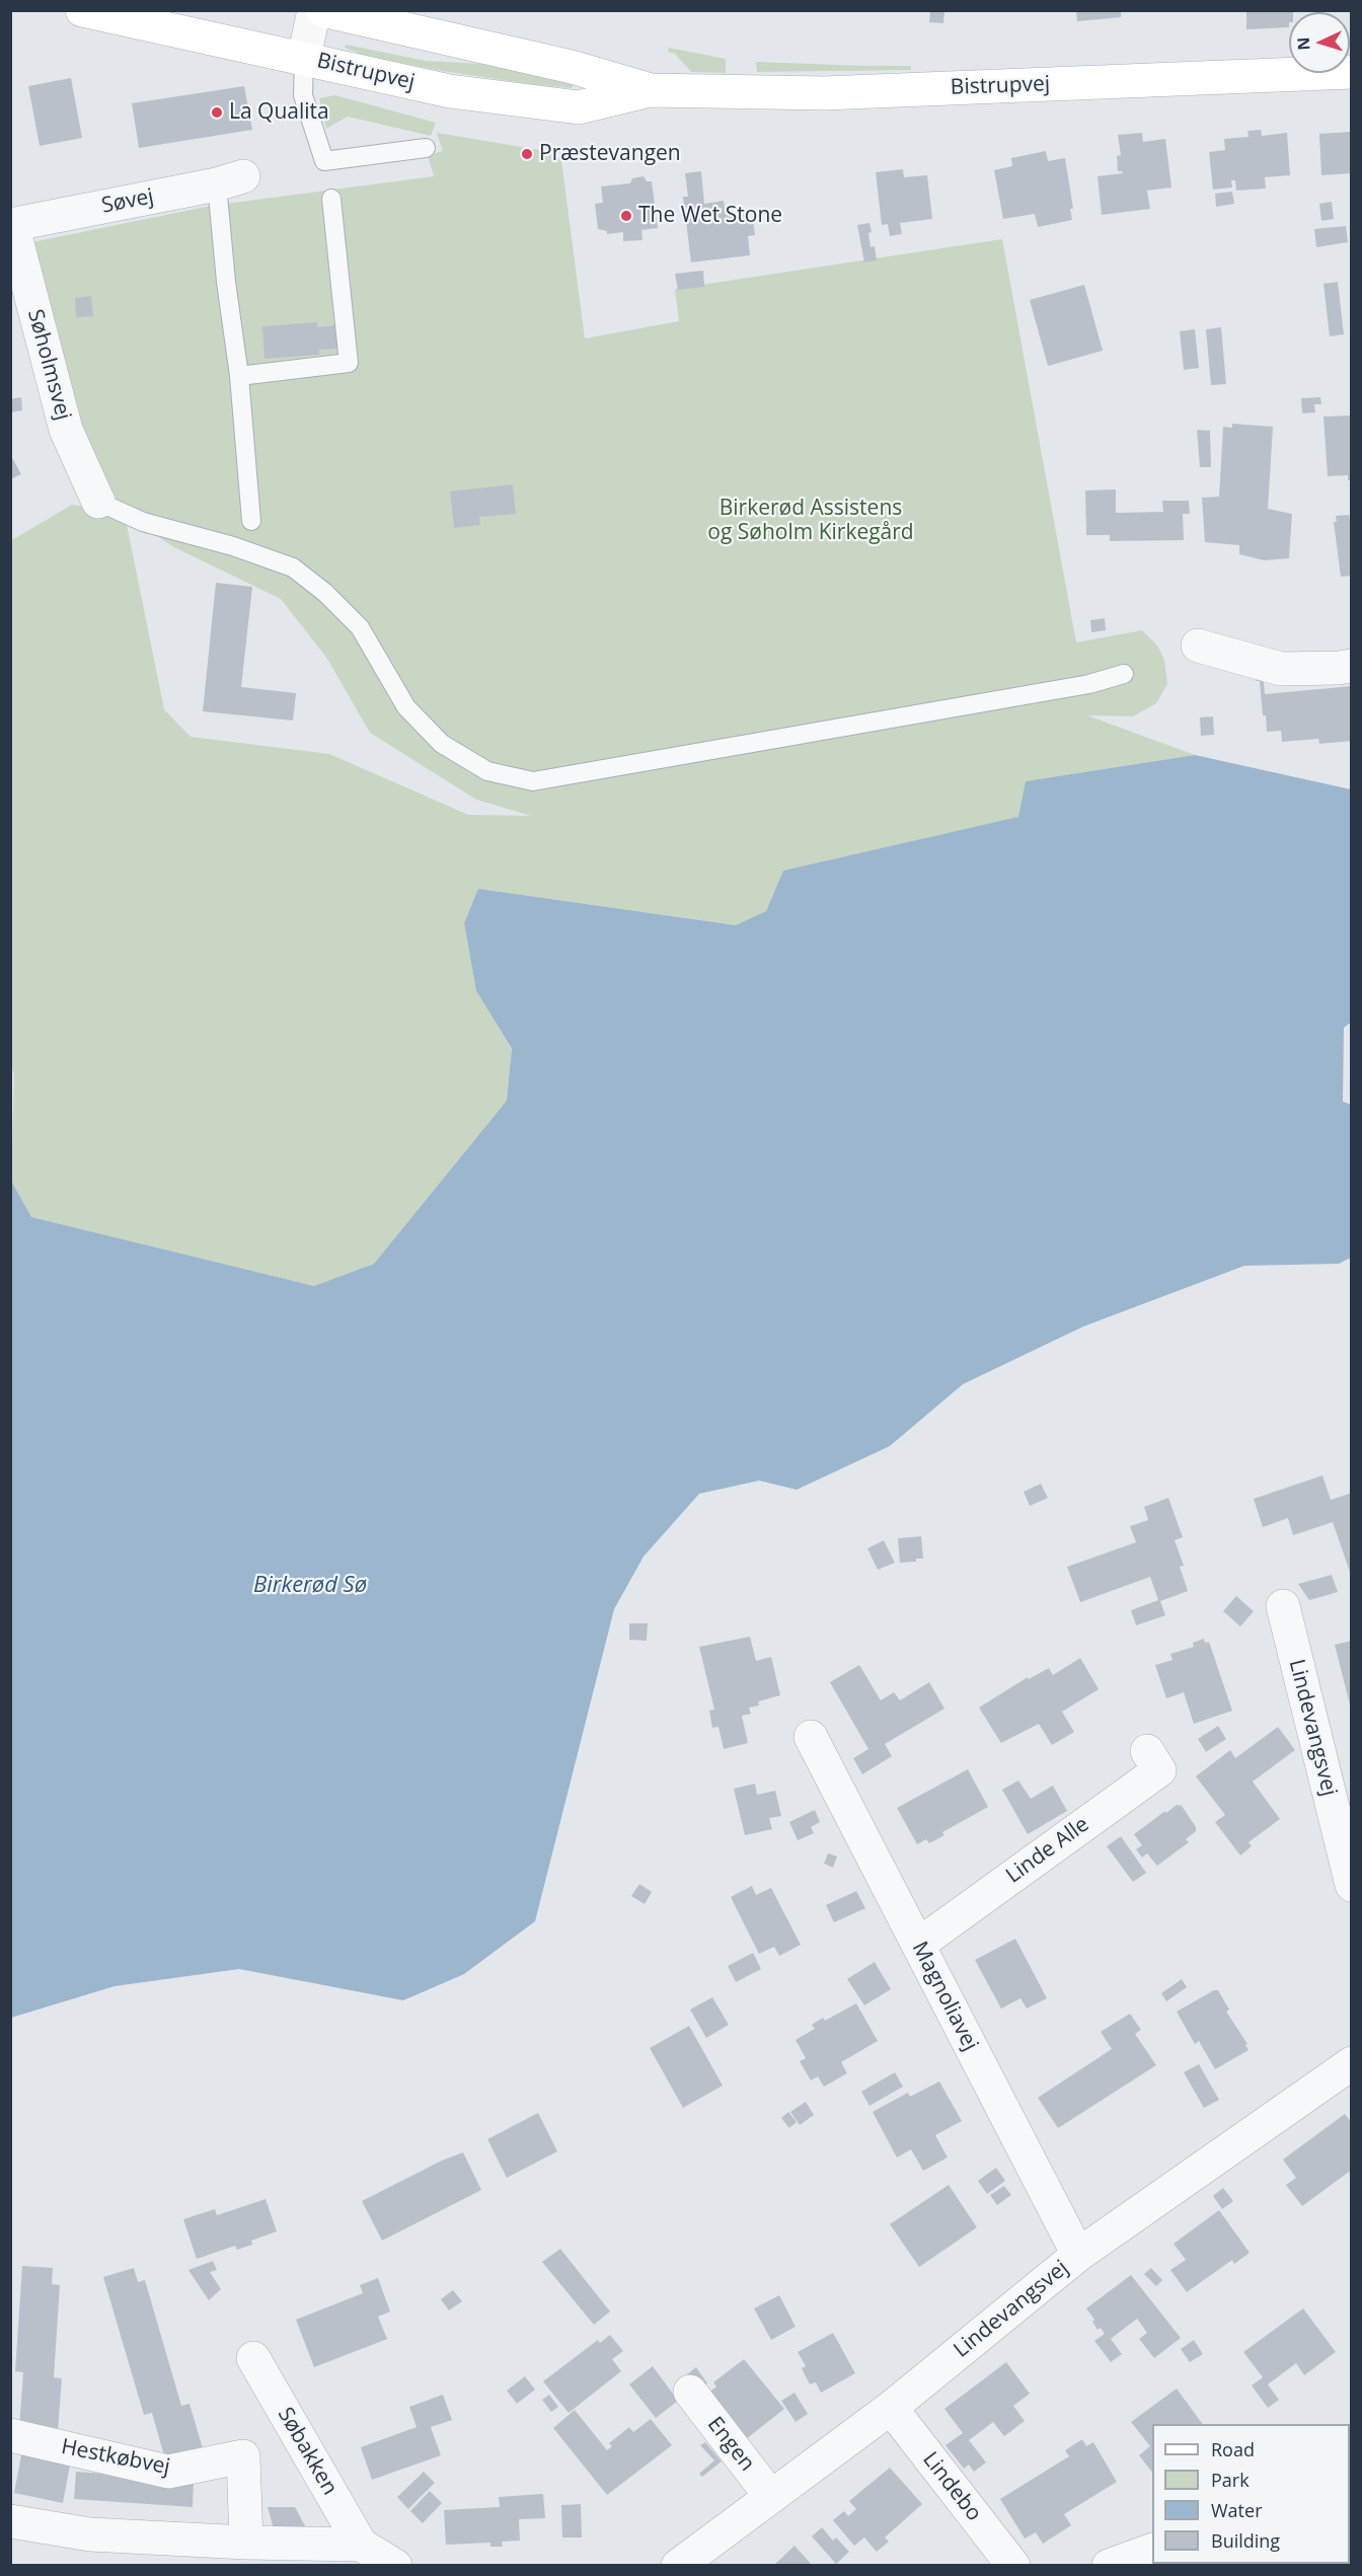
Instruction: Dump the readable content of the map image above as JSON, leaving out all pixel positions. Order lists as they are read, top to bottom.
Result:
{
  "streets": {
    "main road": ["Bistrupvej"],
    "street": [
      "Søvej",
      "Søholmsvej",
      "Lindevangsvej",
      "Linde Alle",
      "Magnoliavej",
      "Engen",
      "Søbakken",
      "Hestkøbvej",
      "Lindebo"
    ]
  },
  "crossings": [
    ["Søvej", "Søholmsvej"],
    ["Lindevangsvej", "Magnoliavej"],
    ["Lindevangsvej", "Engen"],
    ["Lindevangsvej", "Lindebo"],
    ["Linde Alle", "Magnoliavej"]
  ],
  "water": ["Birkerød Sø"],
  "parks": ["Birkerød Assistens og Søholm Kirkegård"],
  "places": ["La Qualita", "Præstevangen", "The Wet Stone"],
  "legend": [
    "Road",
    "Park",
    "Water",
    "Building"
  ],
  "north": "left"
}
